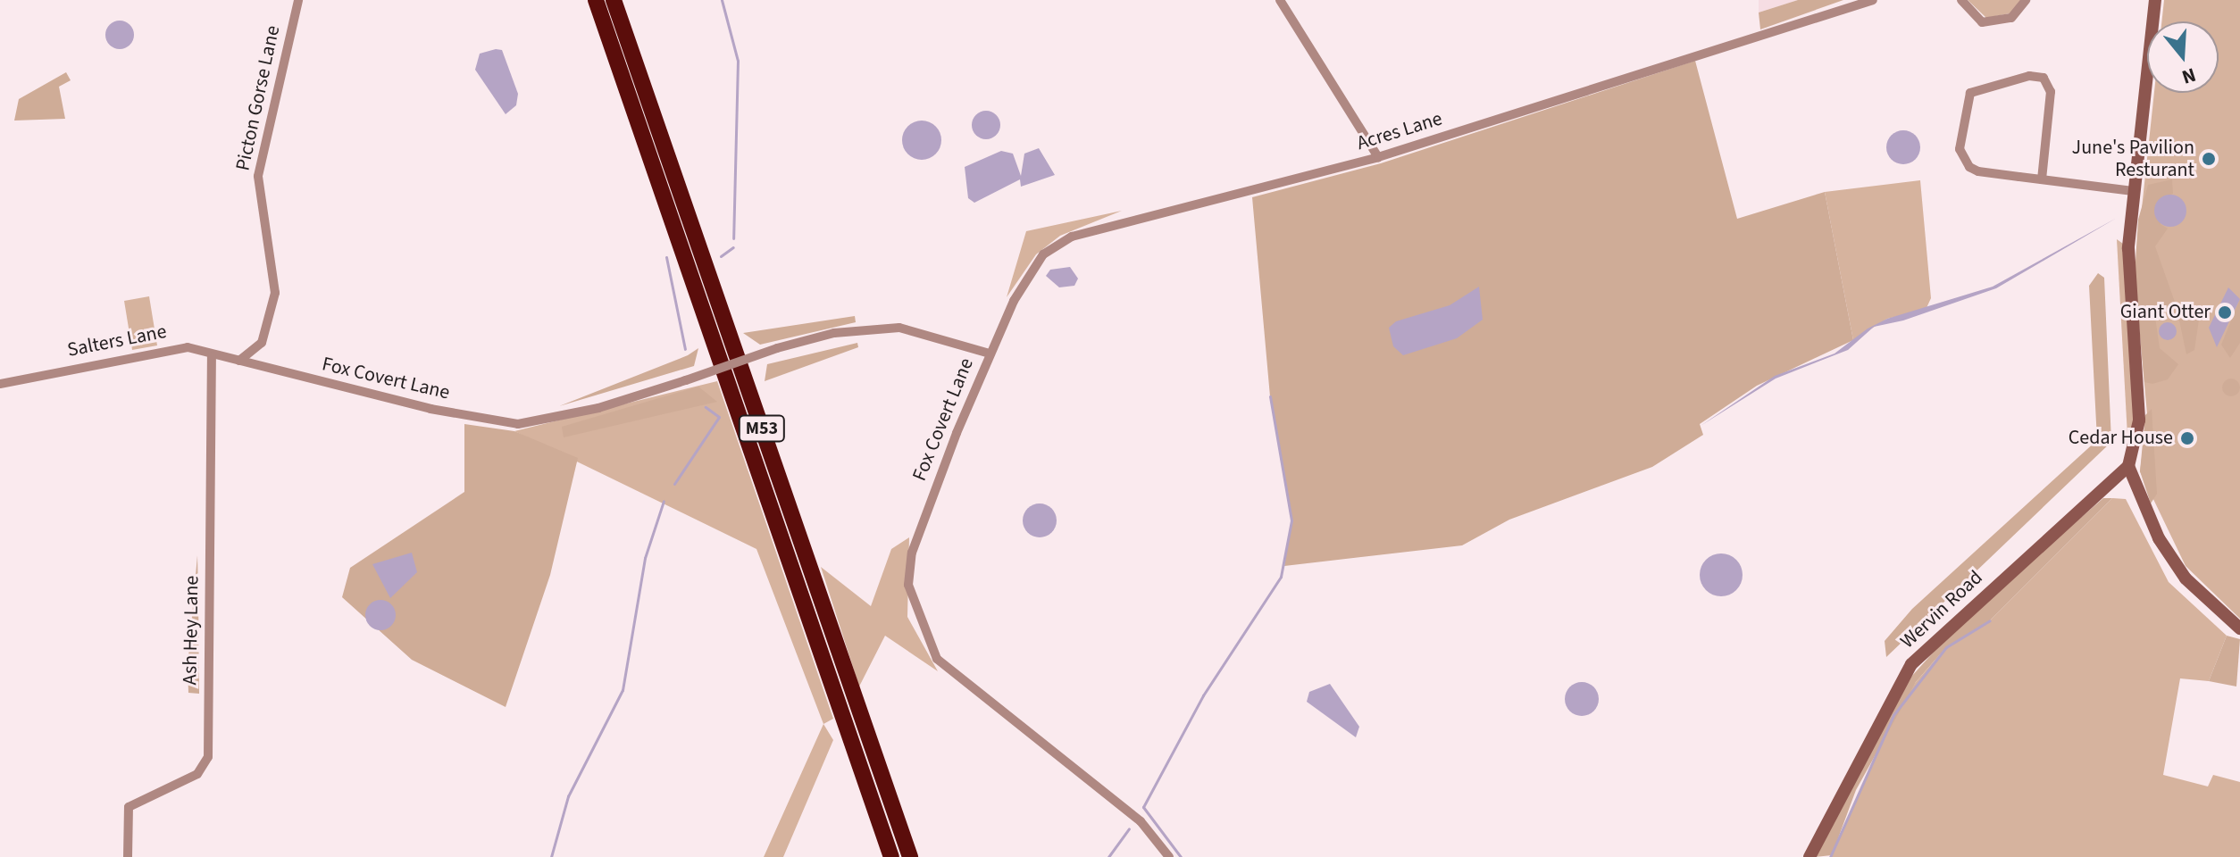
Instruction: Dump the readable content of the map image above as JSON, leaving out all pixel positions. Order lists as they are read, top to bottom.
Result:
{
  "streets": {
    "highway": ["M53"],
    "street": [
      "Picton Gorse Lane",
      "Acres Lane",
      "Salters Lane",
      "Fox Covert Lane",
      "Wervin Road",
      "Ash Hey Lane"
    ]
  },
  "crossings": [
    ["Picton Gorse Lane", "Salters Lane"],
    ["Picton Gorse Lane", "Fox Covert Lane"],
    ["Acres Lane", "Fox Covert Lane"],
    ["Salters Lane", "Fox Covert Lane"],
    ["Salters Lane", "Ash Hey Lane"]
  ],
  "places": ["June's Pavilion Resturant", "Giant Otter", "Cedar House"],
  "north": "bottom"
}
